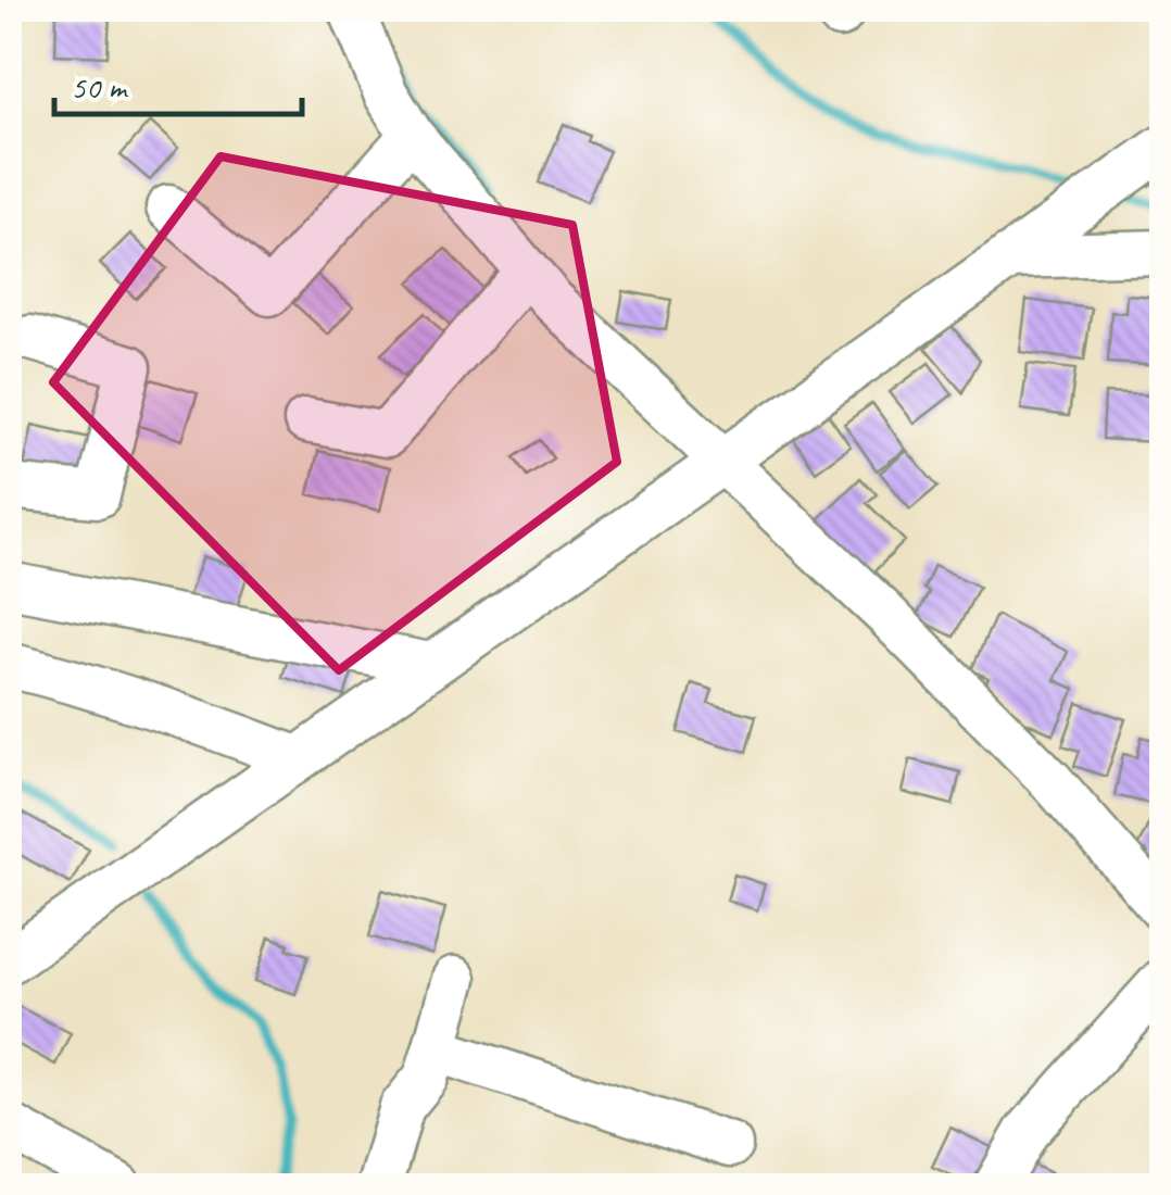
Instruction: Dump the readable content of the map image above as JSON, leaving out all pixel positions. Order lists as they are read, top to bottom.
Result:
{
  "scale_bar": "50 m"
}
